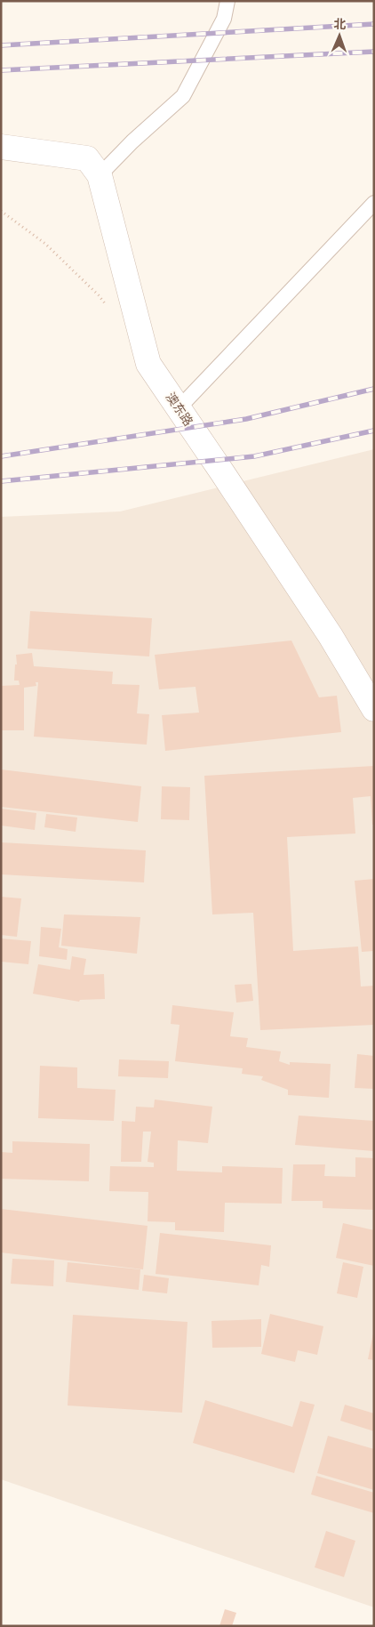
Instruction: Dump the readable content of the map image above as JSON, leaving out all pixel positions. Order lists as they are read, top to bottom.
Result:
{
  "streets": {
    "street": ["澳东路"]
  },
  "north": "top"
}
